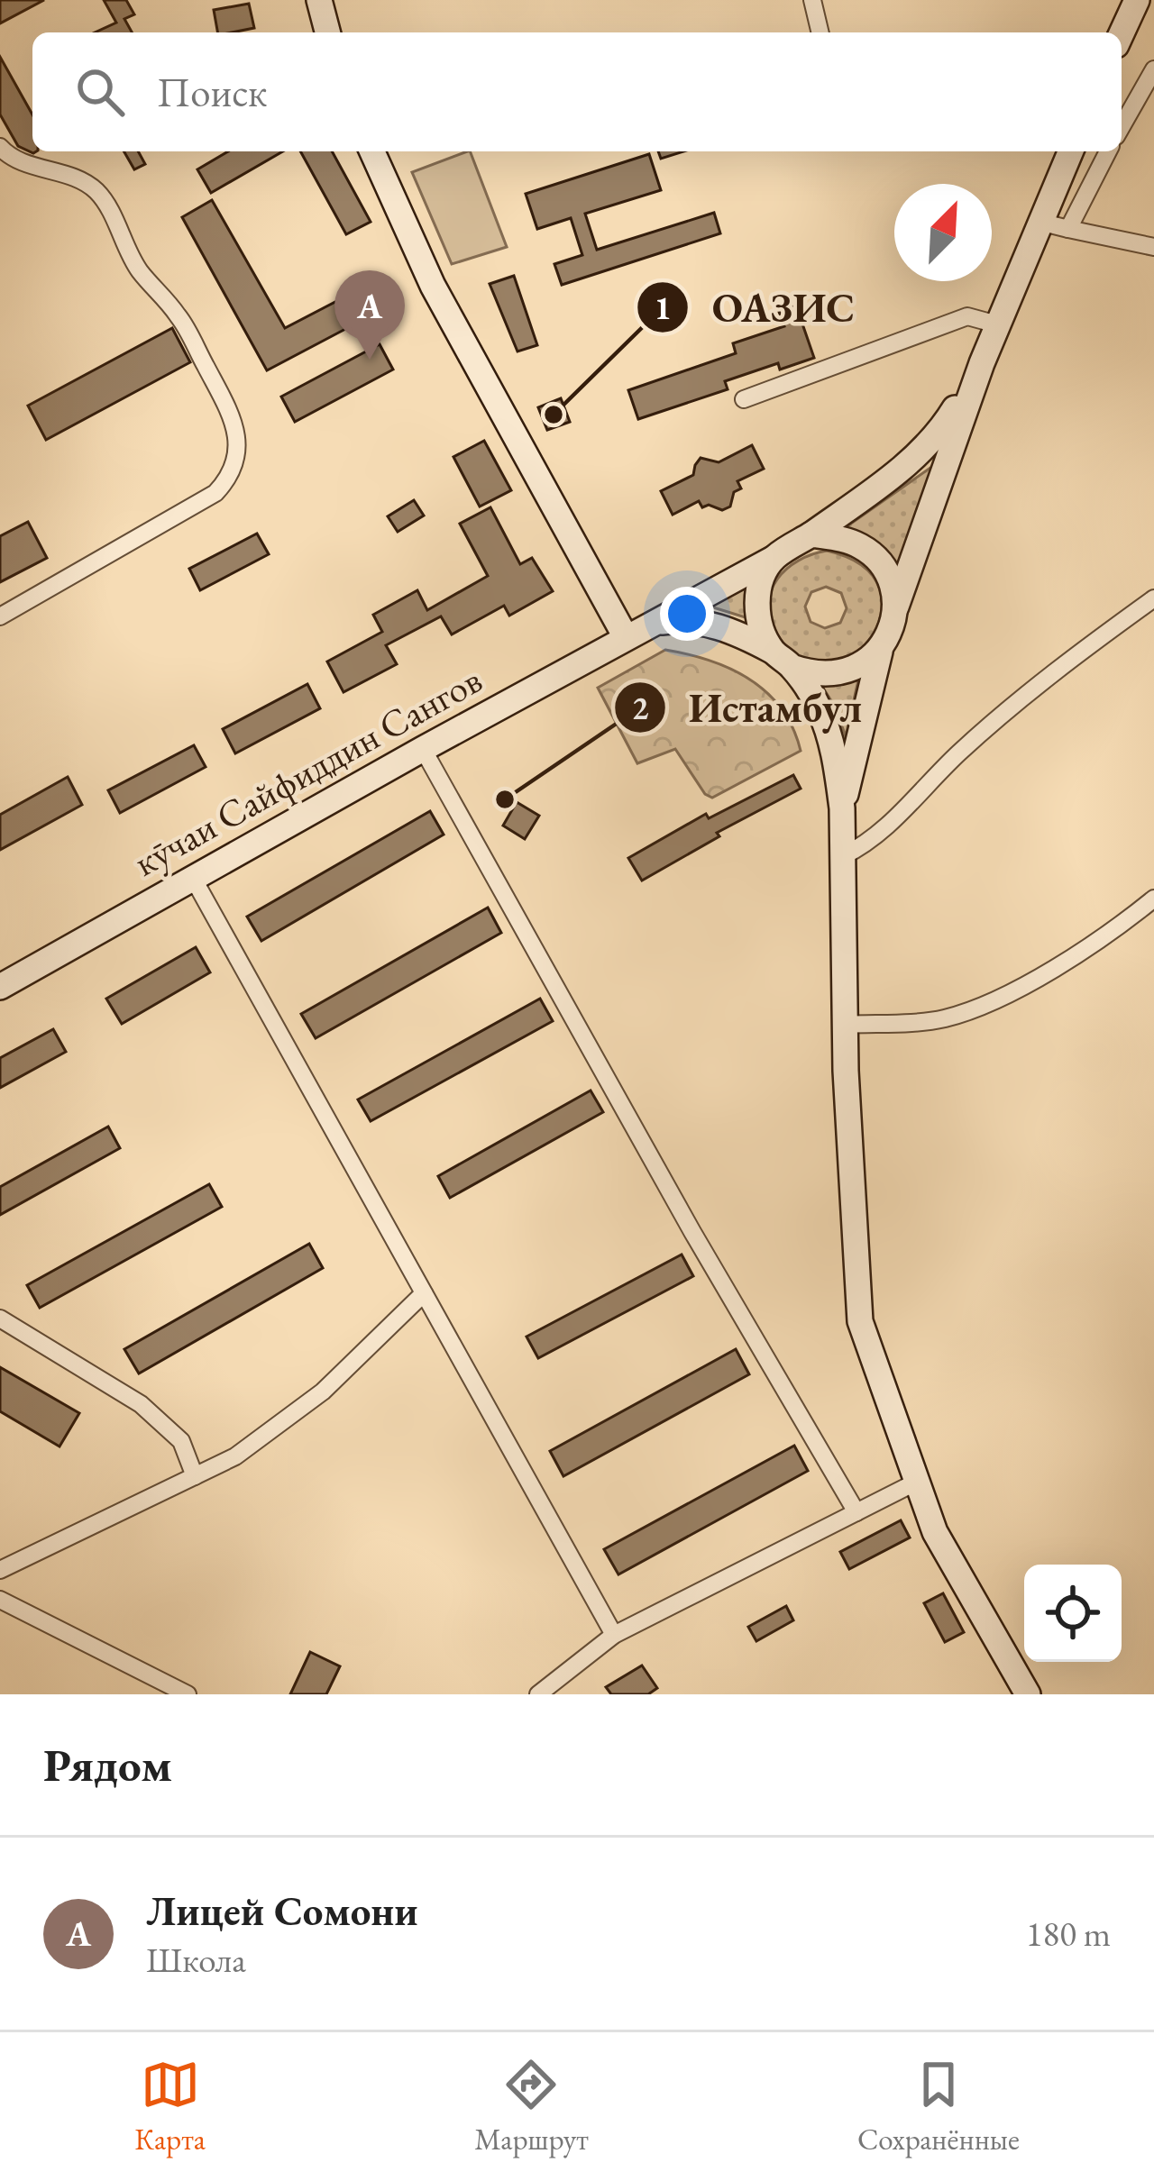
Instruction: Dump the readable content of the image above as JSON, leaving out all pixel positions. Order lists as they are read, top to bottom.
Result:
{
  "streets": {
    "street": ["кӯчаи Сайфиддин Сангов"]
  },
  "places": ["ОАЗИС", "Истамбул"],
  "north": "top right",
  "page": {
    "search": "Поиск",
    "pins": "A",
    "heading": "Рядом",
    "list": [
      {
        "mark": "A",
        "name": "Лицей Сомони",
        "note": "Школа",
        "value": "180 m"
      }
    ],
    "nav": ["Карта", "Маршрут", "Сохранённые"]
  }
}
